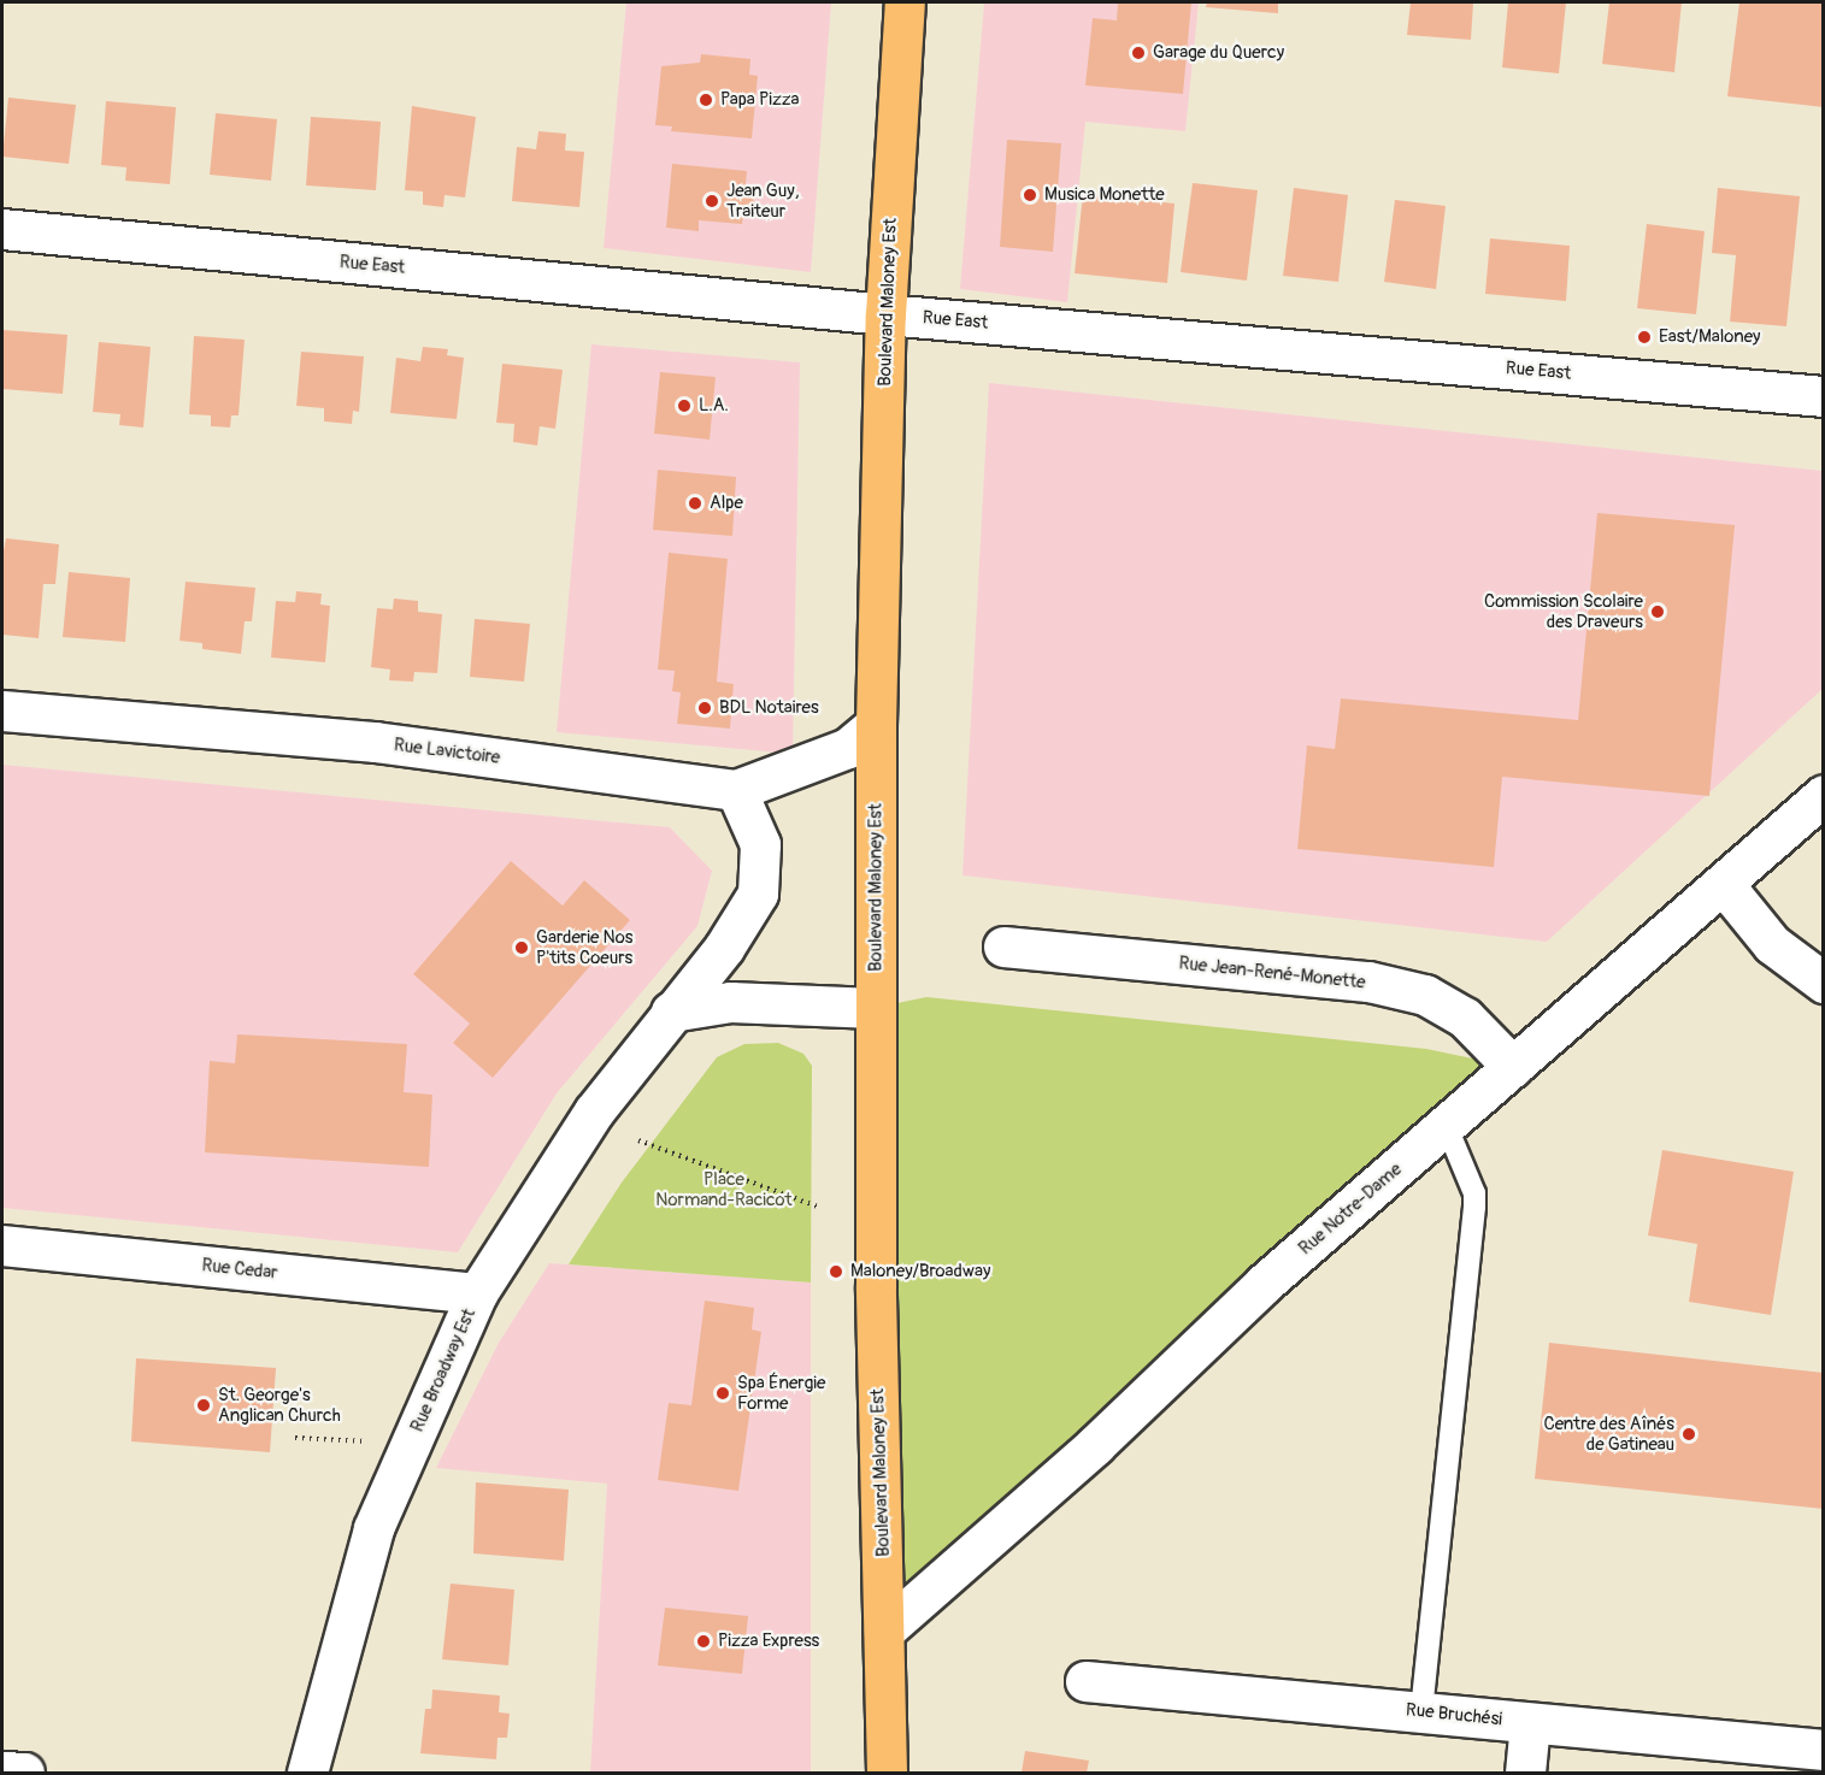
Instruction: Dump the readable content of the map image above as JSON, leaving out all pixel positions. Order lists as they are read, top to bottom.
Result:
{
  "streets": {
    "main road": ["Boulevard Maloney Est"],
    "street": [
      "Rue East",
      "Rue Lavictoire",
      "Rue Jean-René-Monette",
      "Rue Notre-Dame",
      "Rue Cedar",
      "Rue Broadway Est",
      "Rue Bruchési"
    ]
  },
  "crossings": [
    ["Rue East", "Boulevard Maloney Est"],
    ["Boulevard Maloney Est", "Rue Lavictoire"],
    ["Boulevard Maloney Est", "Rue Notre-Dame"],
    ["Rue Lavictoire", "Rue Broadway Est"],
    ["Rue Jean-René-Monette", "Rue Notre-Dame"],
    ["Rue Cedar", "Rue Broadway Est"]
  ],
  "parks": ["Place Normand-Racicot"],
  "places": [
    "Garage du Quercy",
    "Papa Pizza",
    "Musica Monette",
    "Jean Guy, Traiteur",
    "East/Maloney",
    "L.A.",
    "Alpe",
    "Commission Scolaire des Draveurs",
    "BDL Notaires",
    "Garderie Nos P'tits Coeurs",
    "Maloney/Broadway",
    "Spa Énergie Forme",
    "St. George's Anglican Church",
    "Centre des Aînés de Gatineau",
    "Pizza Express"
  ]
}
